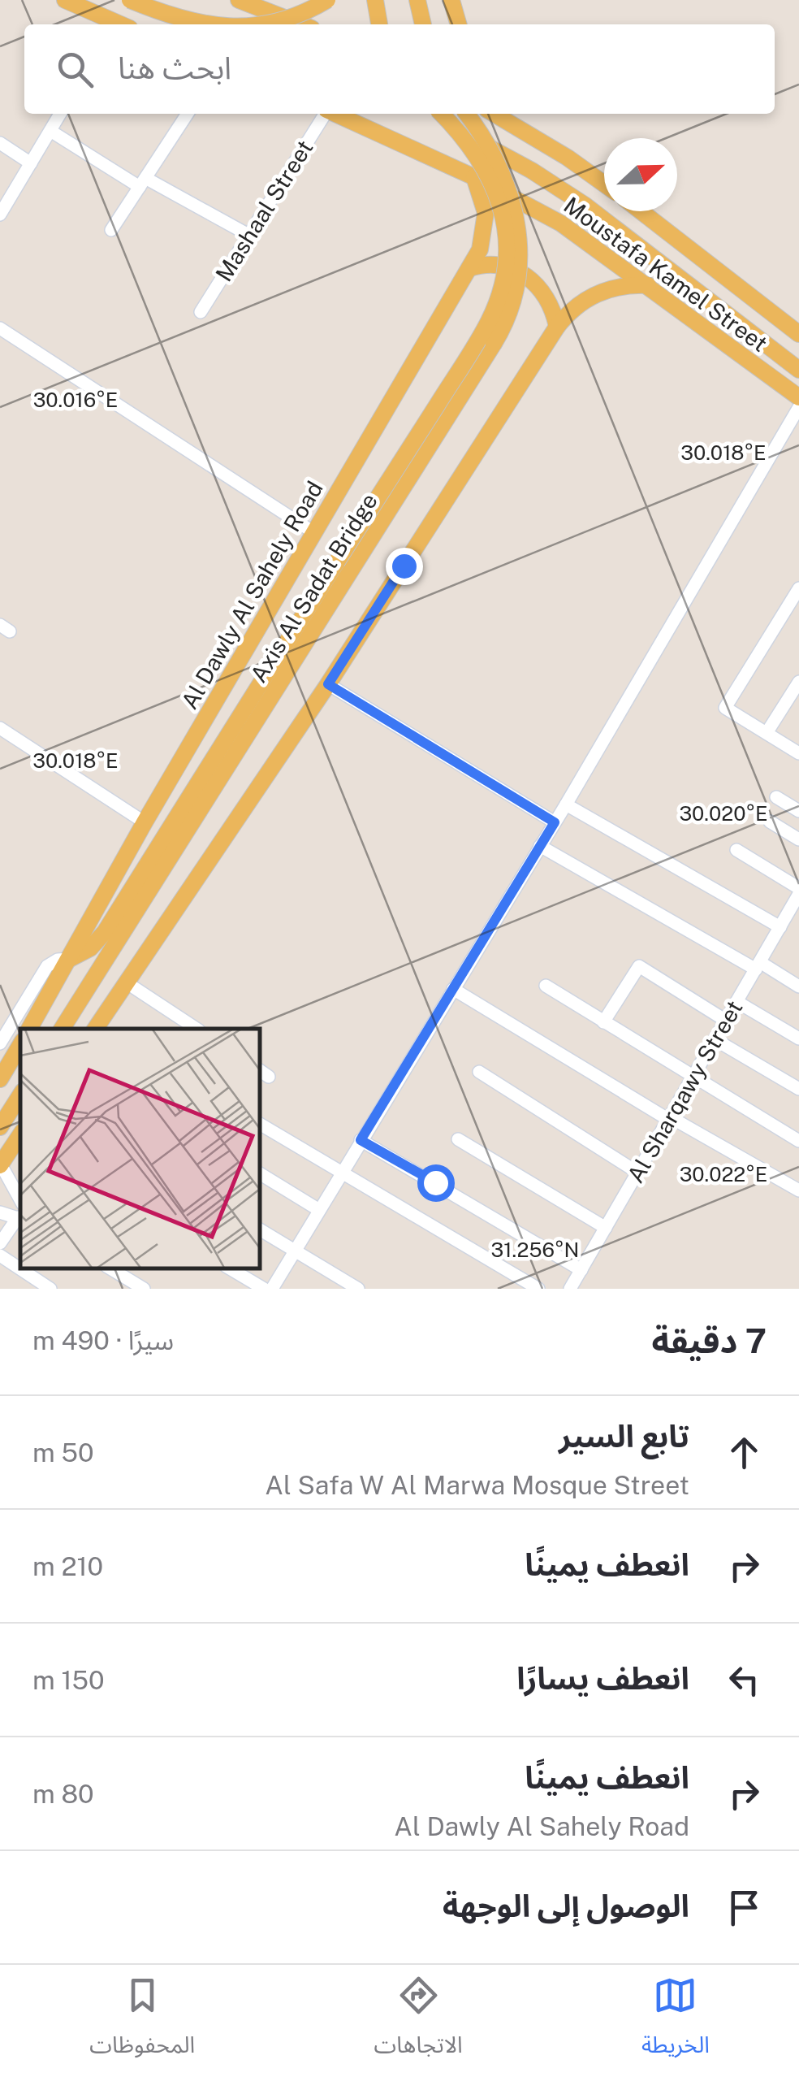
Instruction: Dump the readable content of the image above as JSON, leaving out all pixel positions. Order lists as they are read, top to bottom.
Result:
{
  "streets": {
    "main road": ["Moustafa Kamel Street", "Axis Al Sadat Bridge", "Al Dawly Al Sahely Road"],
    "street": ["Mashaal Street", "Al Sharqawy Street"]
  },
  "crossings": [
    ["Moustafa Kamel Street", "Al Dawly Al Sahely Road"],
    ["Axis Al Sadat Bridge", "Al Dawly Al Sahely Road"]
  ],
  "north": "right",
  "page": {
    "search": "ابحث هنا",
    "heading": ["7 دقيقة", "سيرًا · 490 m"],
    "list": [
      ["تابع السير", "Al Safa W Al Marwa Mosque Street", "50 m"],
      ["انعطف يمينًا", "210 m"],
      ["انعطف يسارًا", "150 m"],
      ["انعطف يمينًا", "Al Dawly Al Sahely Road", "80 m"],
      "الوصول إلى الوجهة"
    ],
    "nav": ["الخريطة", "الاتجاهات", "المحفوظات"]
  },
  "coordinates": [
    "30.016°E",
    "30.018°E",
    "30.020°E",
    "30.022°E",
    "31.256°N"
  ]
}
